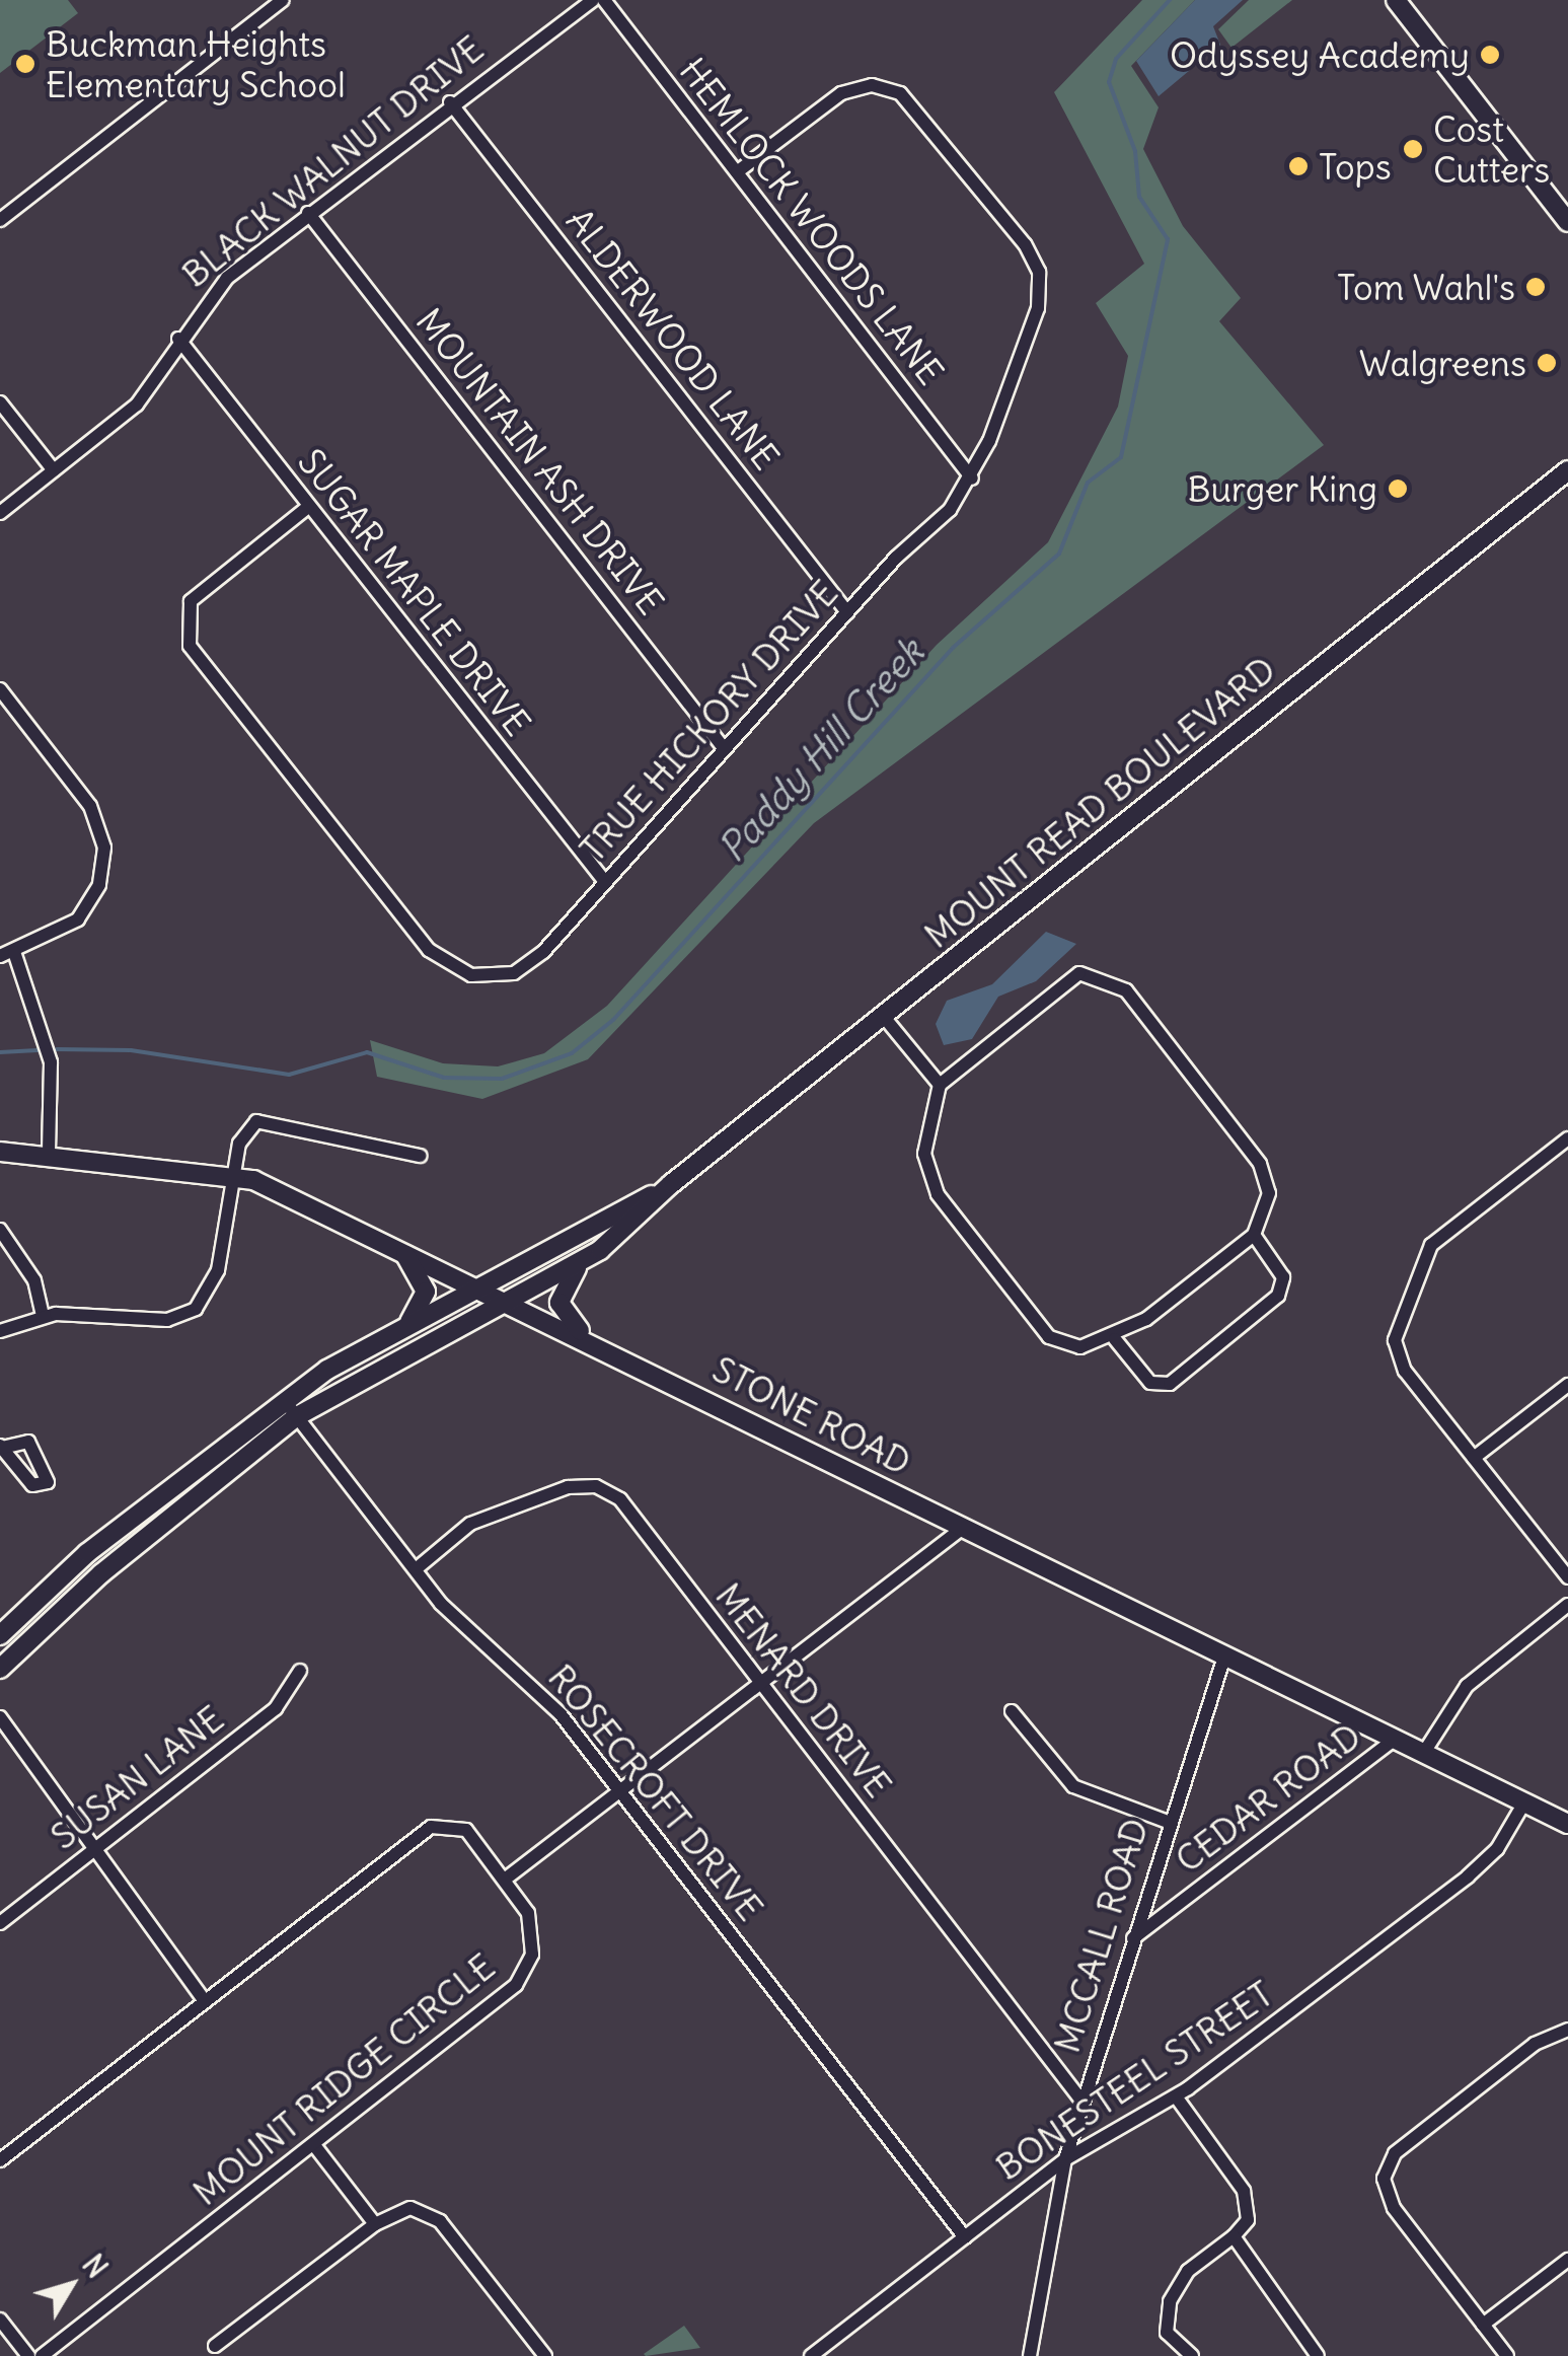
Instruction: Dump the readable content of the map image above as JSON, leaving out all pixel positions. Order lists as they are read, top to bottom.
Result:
{
  "streets": {
    "main road": ["MOUNT READ BOULEVARD", "STONE ROAD"],
    "street": [
      "BLACK WALNUT DRIVE",
      "HEMLOCK WOODS LANE",
      "ALDERWOOD LANE",
      "MOUNTAIN ASH DRIVE",
      "SUGAR MAPLE DRIVE",
      "TRUE HICKORY DRIVE",
      "MENARD DRIVE",
      "SUSAN LANE",
      "ROSECROFT DRIVE",
      "CEDAR ROAD",
      "MCCALL ROAD",
      "MOUNT RIDGE CIRCLE",
      "BONESTEEL STREET"
    ]
  },
  "crossings": [
    ["BLACK WALNUT DRIVE", "ALDERWOOD LANE"],
    ["BLACK WALNUT DRIVE", "MOUNTAIN ASH DRIVE"],
    ["BLACK WALNUT DRIVE", "SUGAR MAPLE DRIVE"],
    ["HEMLOCK WOODS LANE", "TRUE HICKORY DRIVE"],
    ["ALDERWOOD LANE", "TRUE HICKORY DRIVE"],
    ["MOUNTAIN ASH DRIVE", "TRUE HICKORY DRIVE"],
    ["SUGAR MAPLE DRIVE", "TRUE HICKORY DRIVE"],
    ["MOUNT READ BOULEVARD", "STONE ROAD"],
    ["MOUNT READ BOULEVARD", "ROSECROFT DRIVE"],
    ["STONE ROAD", "CEDAR ROAD"],
    ["STONE ROAD", "MCCALL ROAD"],
    ["STONE ROAD", "BONESTEEL STREET"],
    ["MENARD DRIVE", "ROSECROFT DRIVE"],
    ["MENARD DRIVE", "MCCALL ROAD"],
    ["ROSECROFT DRIVE", "BONESTEEL STREET"],
    ["CEDAR ROAD", "MCCALL ROAD"],
    ["MCCALL ROAD", "BONESTEEL STREET"]
  ],
  "water": ["Paddy Hill Creek"],
  "places": [
    "Odyssey Academy",
    "Buckman Heights Elementary School",
    "Cost Cutters",
    "Tops",
    "Tom Wahl's",
    "Walgreens",
    "Burger King"
  ],
  "north": "top right"
}
